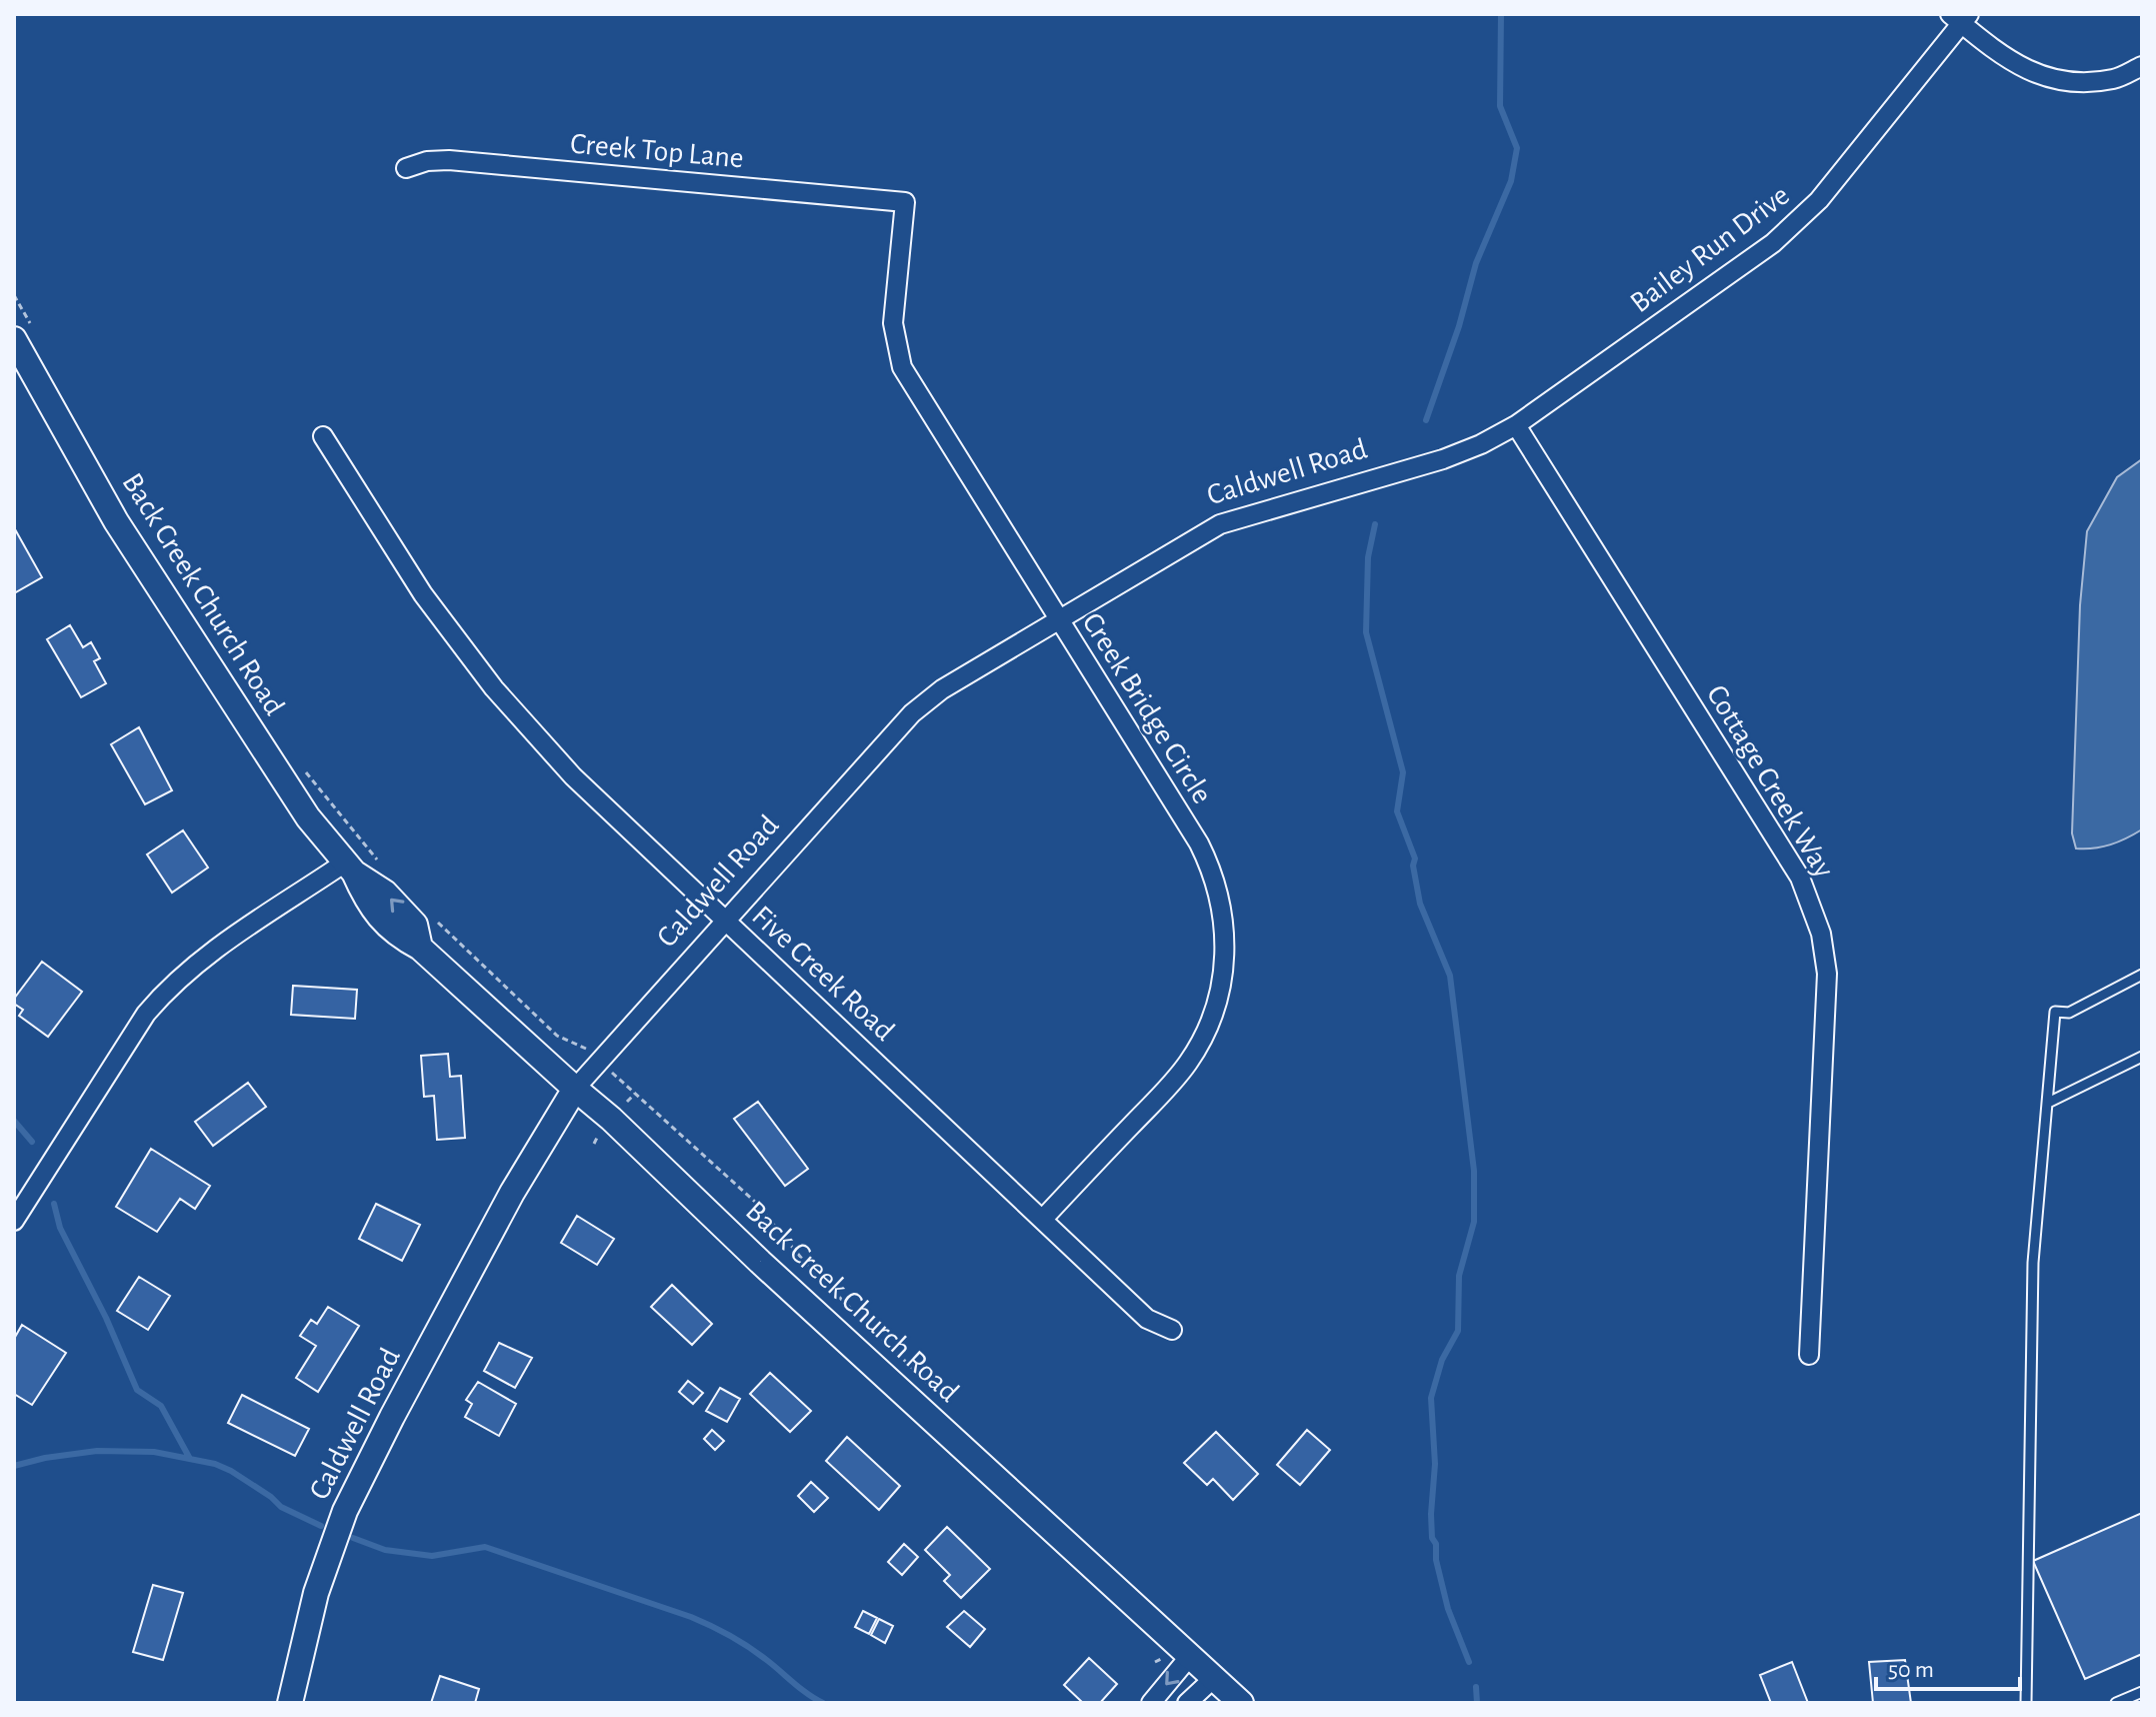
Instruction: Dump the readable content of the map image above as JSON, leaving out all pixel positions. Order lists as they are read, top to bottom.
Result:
{
  "streets": {
    "street": [
      "Creek Top Lane",
      "Bailey Run Drive",
      "Caldwell Road",
      "Back Creek Church Road",
      "Creek Bridge Circle",
      "Cottage Creek Way",
      "Five Creek Road"
    ]
  },
  "crossings": [
    ["Creek Top Lane", "Creek Bridge Circle"],
    ["Bailey Run Drive", "Caldwell Road"],
    ["Bailey Run Drive", "Cottage Creek Way"],
    ["Caldwell Road", "Back Creek Church Road"],
    ["Caldwell Road", "Creek Bridge Circle"],
    ["Caldwell Road", "Cottage Creek Way"],
    ["Caldwell Road", "Five Creek Road"],
    ["Creek Bridge Circle", "Five Creek Road"]
  ],
  "scale_bar": "50 m"
}
